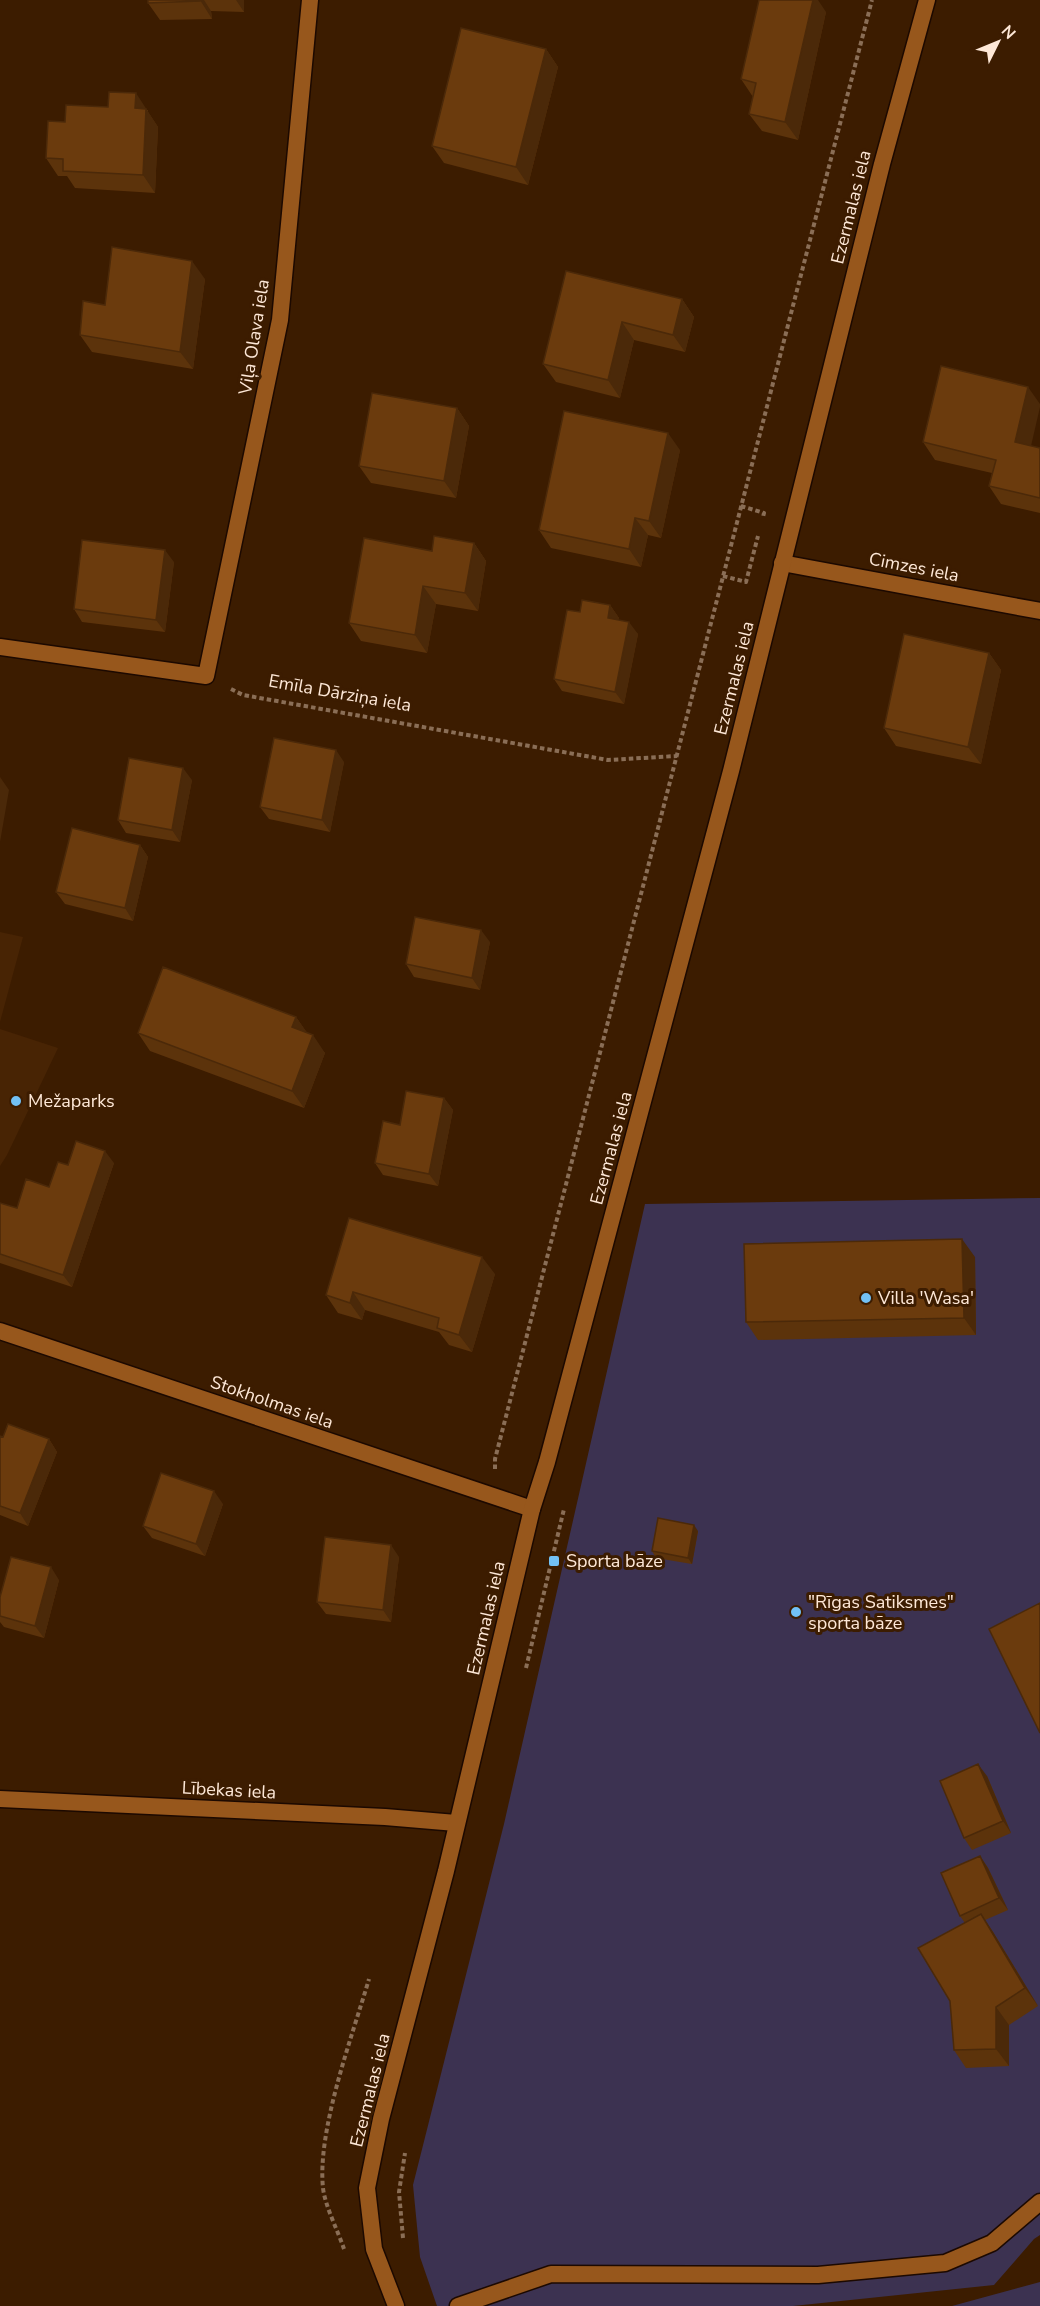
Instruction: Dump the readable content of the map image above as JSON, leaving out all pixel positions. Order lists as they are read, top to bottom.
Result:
{
  "streets": {
    "street": [
      "Ezermalas iela",
      "Viļa Olava iela",
      "Cimzes iela",
      "Stokholmas iela",
      "Lībekas iela"
    ],
    "path": ["Emīla Dārziņa iela"]
  },
  "crossings": [
    ["Ezermalas iela", "Cimzes iela"],
    ["Ezermalas iela", "Stokholmas iela"],
    ["Ezermalas iela", "Lībekas iela"],
    ["Viļa Olava iela", "Emīla Dārziņa iela"]
  ],
  "places": {
    "other": ["Mežaparks", "Villa 'Wasa'", "\"Rīgas Satiksmes\" sporta bāze"],
    "transit": ["Sporta bāze"]
  },
  "north": "top right"
}
